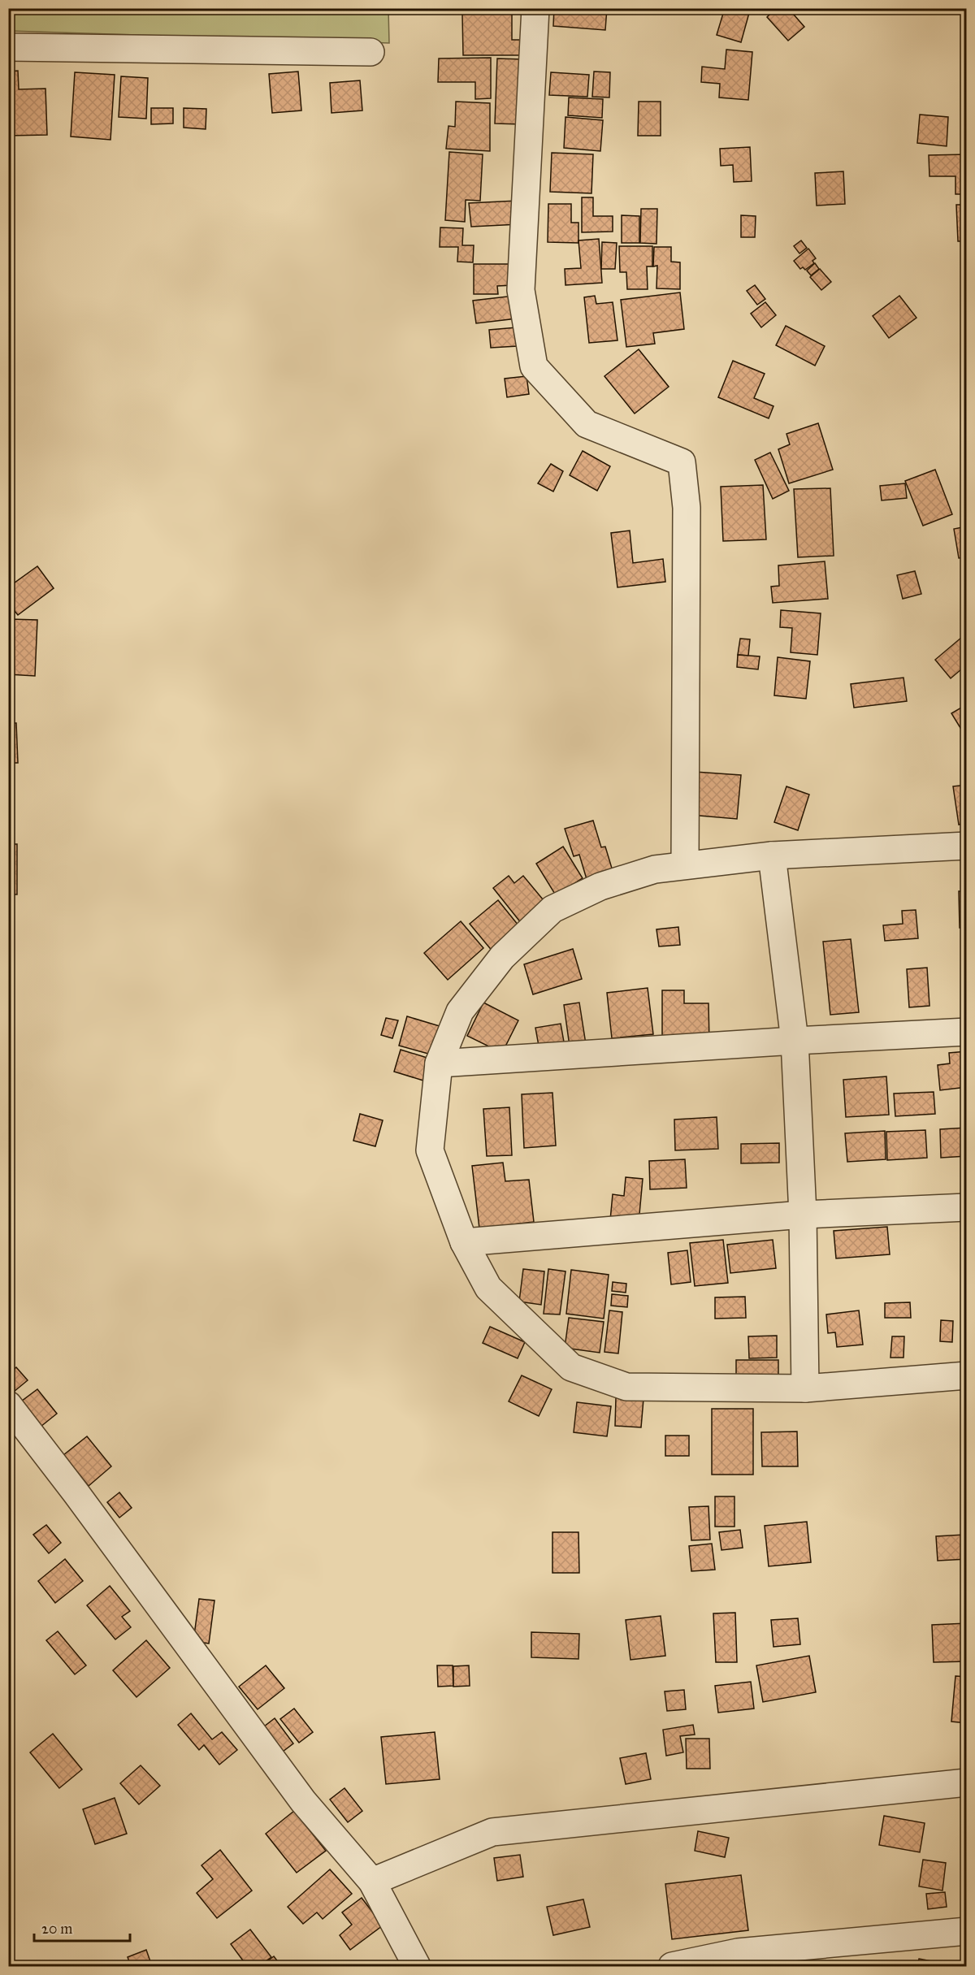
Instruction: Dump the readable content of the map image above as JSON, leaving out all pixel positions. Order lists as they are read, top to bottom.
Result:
{
  "scale_bar": "20 m"
}
